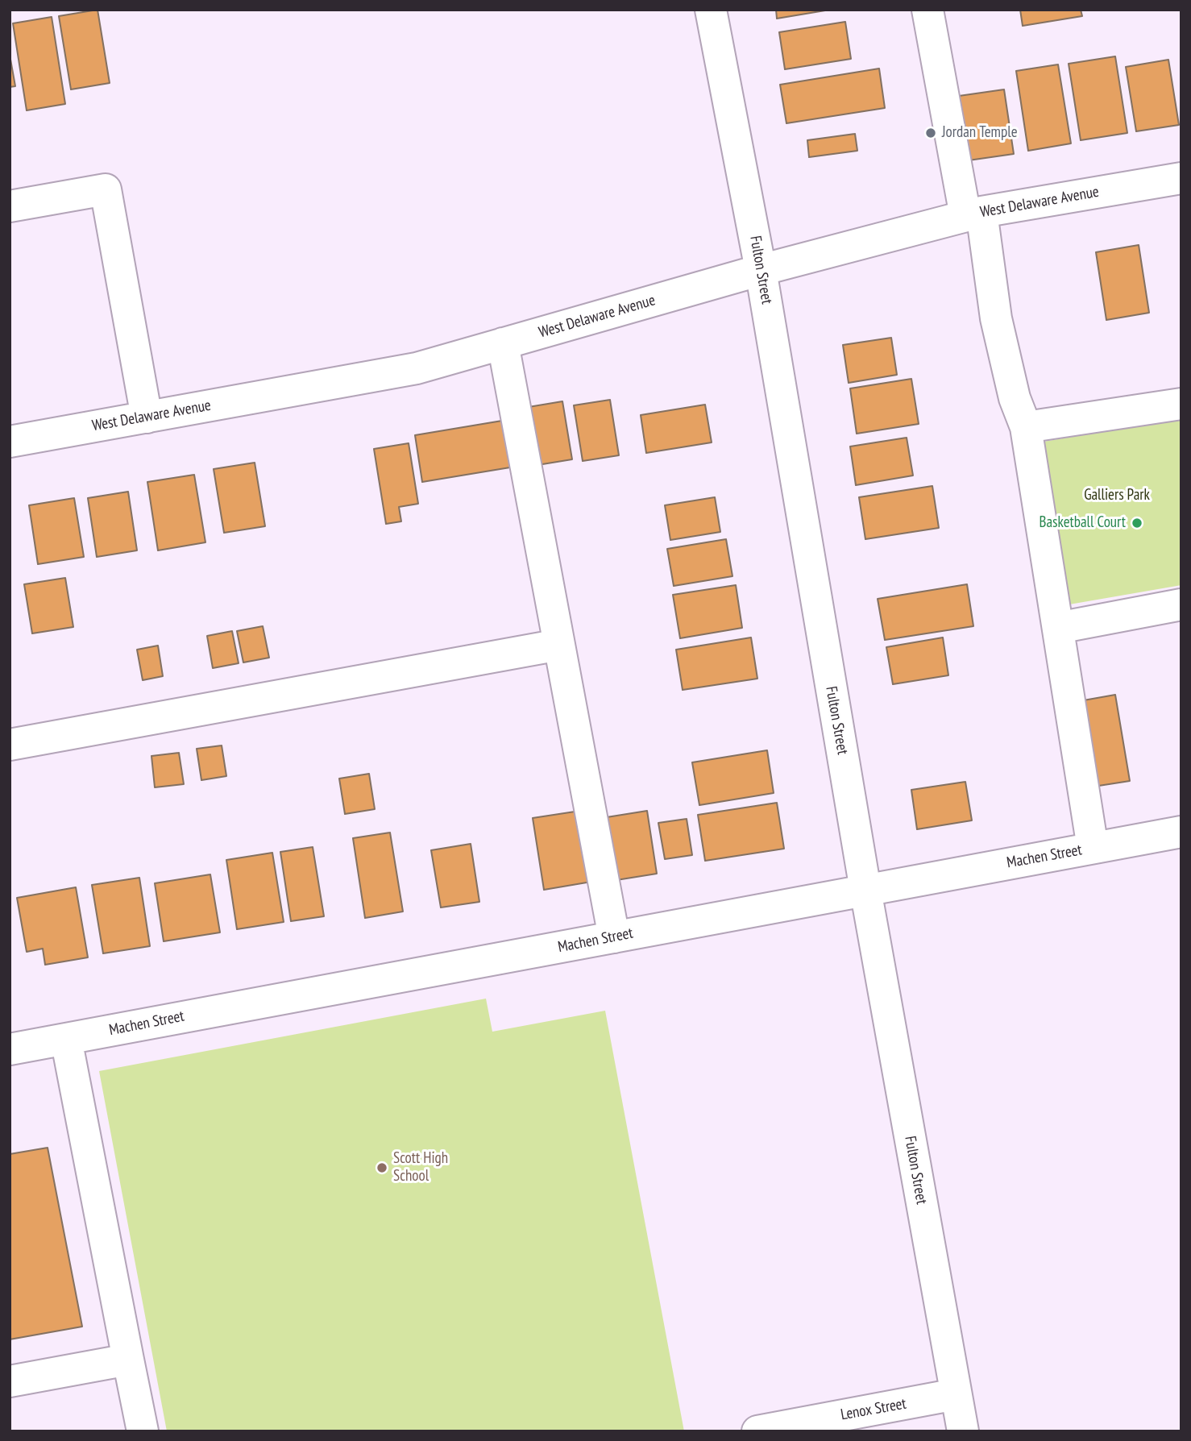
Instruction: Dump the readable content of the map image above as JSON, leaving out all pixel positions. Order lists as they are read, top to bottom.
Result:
{
  "streets": {
    "street": [
      "West Delaware Avenue",
      "Fulton Street",
      "Machen Street",
      "Lenox Street"
    ]
  },
  "crossings": [
    ["West Delaware Avenue", "Fulton Street"],
    ["Fulton Street", "Machen Street"],
    ["Fulton Street", "Lenox Street"]
  ],
  "parks": ["Galliers Park"],
  "places": ["Jordan Temple", "Basketball Court", "Scott High School"]
}
